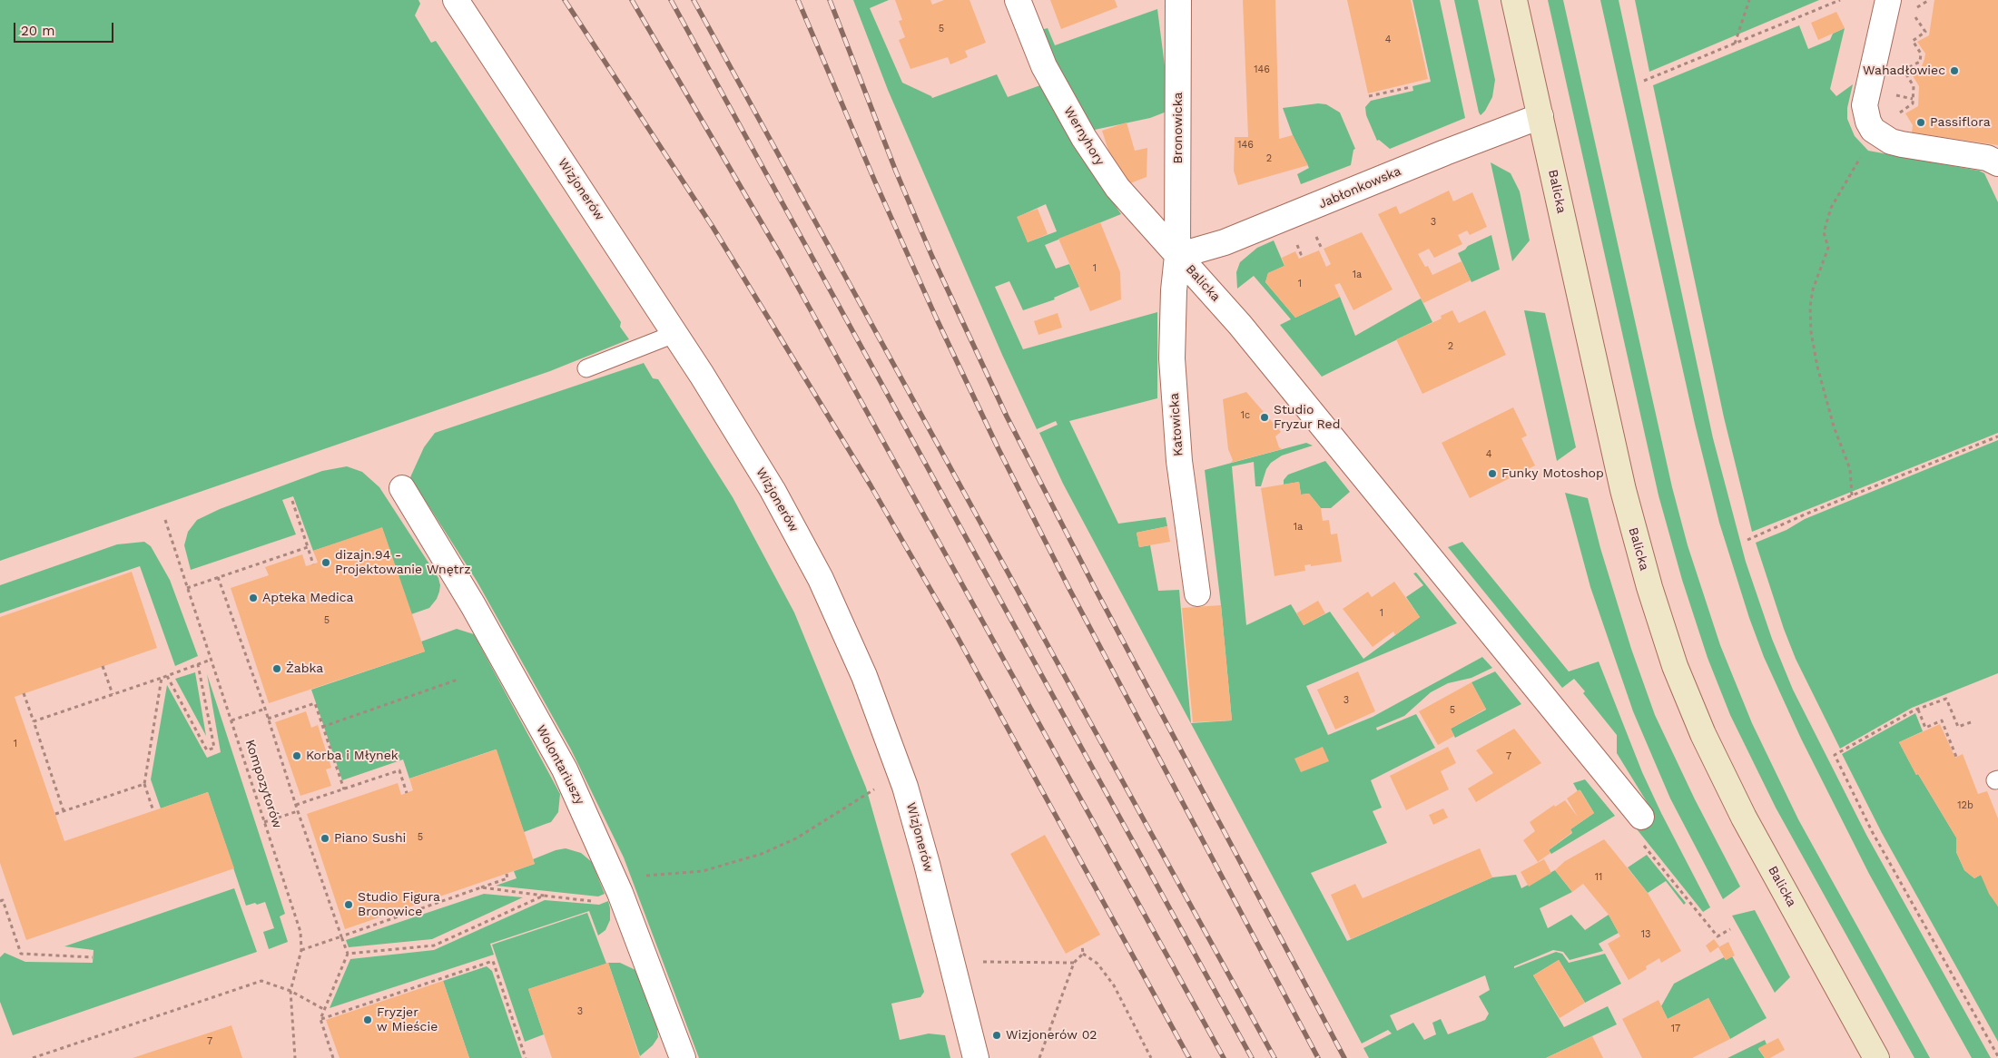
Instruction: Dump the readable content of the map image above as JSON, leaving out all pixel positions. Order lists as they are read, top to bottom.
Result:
{
  "streets": {
    "street": [
      "Bronowicka",
      "Wernyhory",
      "Jabłonkowska",
      "Wizjonerów",
      "Balicka",
      "Katowicka",
      "Wolontariuszy"
    ],
    "path": ["Kompozytorów"]
  },
  "crossings": [
    ["Bronowicka", "Wernyhory"],
    ["Bronowicka", "Jabłonkowska"],
    ["Bronowicka", "Balicka"],
    ["Bronowicka", "Katowicka"],
    ["Wernyhory", "Jabłonkowska"],
    ["Wernyhory", "Balicka"],
    ["Wernyhory", "Katowicka"],
    ["Jabłonkowska", "Balicka"],
    ["Jabłonkowska", "Katowicka"],
    ["Balicka", "Katowicka"]
  ],
  "places": [
    "Wahadłowiec",
    "Passiflora",
    "Studio Fryzur Red",
    "Funky Motoshop",
    "dizajn.94 - Projektowanie Wnętrz",
    "Apteka Medica",
    "Żabka",
    "Korba i Młynek",
    "Piano Sushi",
    "Studio Figura Bronowice",
    "Fryzjer w Mieście",
    "Wizjonerów 02"
  ],
  "house_numbers": [
    "5",
    "4",
    "146",
    "146",
    "2",
    "3",
    "1",
    "1a",
    "1",
    "2",
    "1c",
    "4",
    "1a",
    "1",
    "5",
    "3",
    "5",
    "1",
    "7",
    "12b",
    "5",
    "11",
    "13",
    "3",
    "17",
    "7"
  ],
  "scale_bar": "20 m"
}
